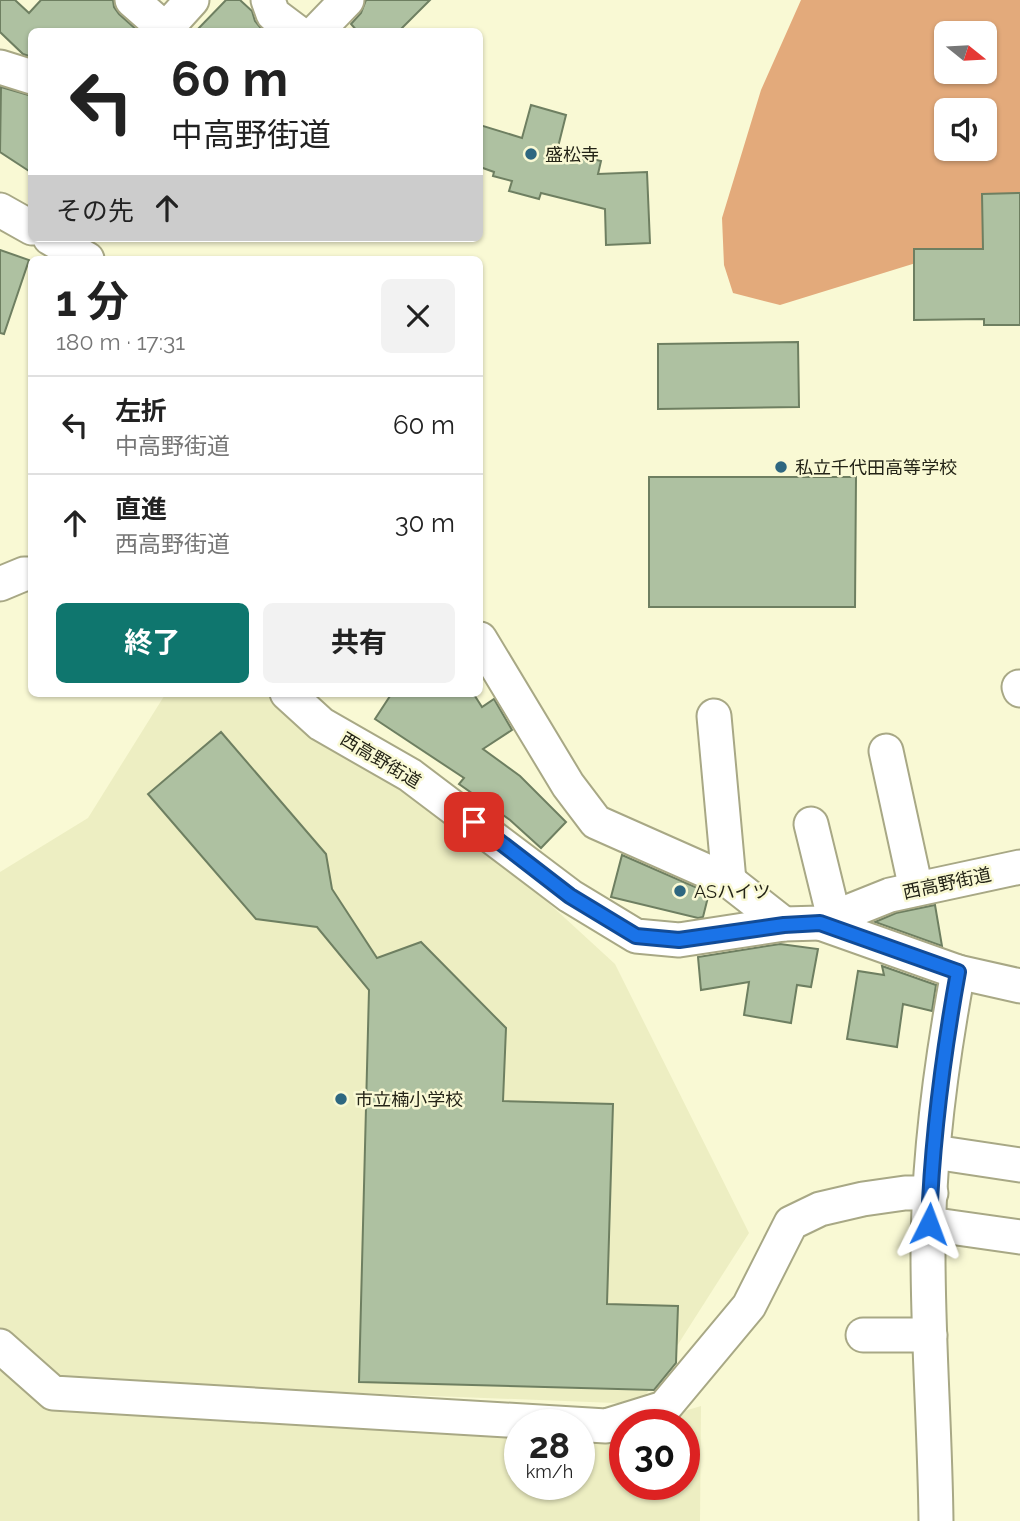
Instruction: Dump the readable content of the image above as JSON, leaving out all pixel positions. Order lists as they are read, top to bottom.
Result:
{
  "streets": {
    "street": ["西高野街道"]
  },
  "places": [
    "盛松寺",
    "私立千代田高等学校",
    "ASハイツ",
    "市立楠小学校"
  ],
  "north": "right",
  "page": {
    "turn": ["60 m", "中高野街道"],
    "then": "その先",
    "heading": ["1 分", "180 m · 17:31"],
    "list": [
      {
        "name": "左折",
        "note": "中高野街道",
        "value": "60 m"
      },
      {
        "name": "直進",
        "note": "西高野街道",
        "value": "30 m"
      }
    ],
    "buttons": ["終了", "共有"],
    "speed": "28 km/h",
    "limit": "30"
  }
}
